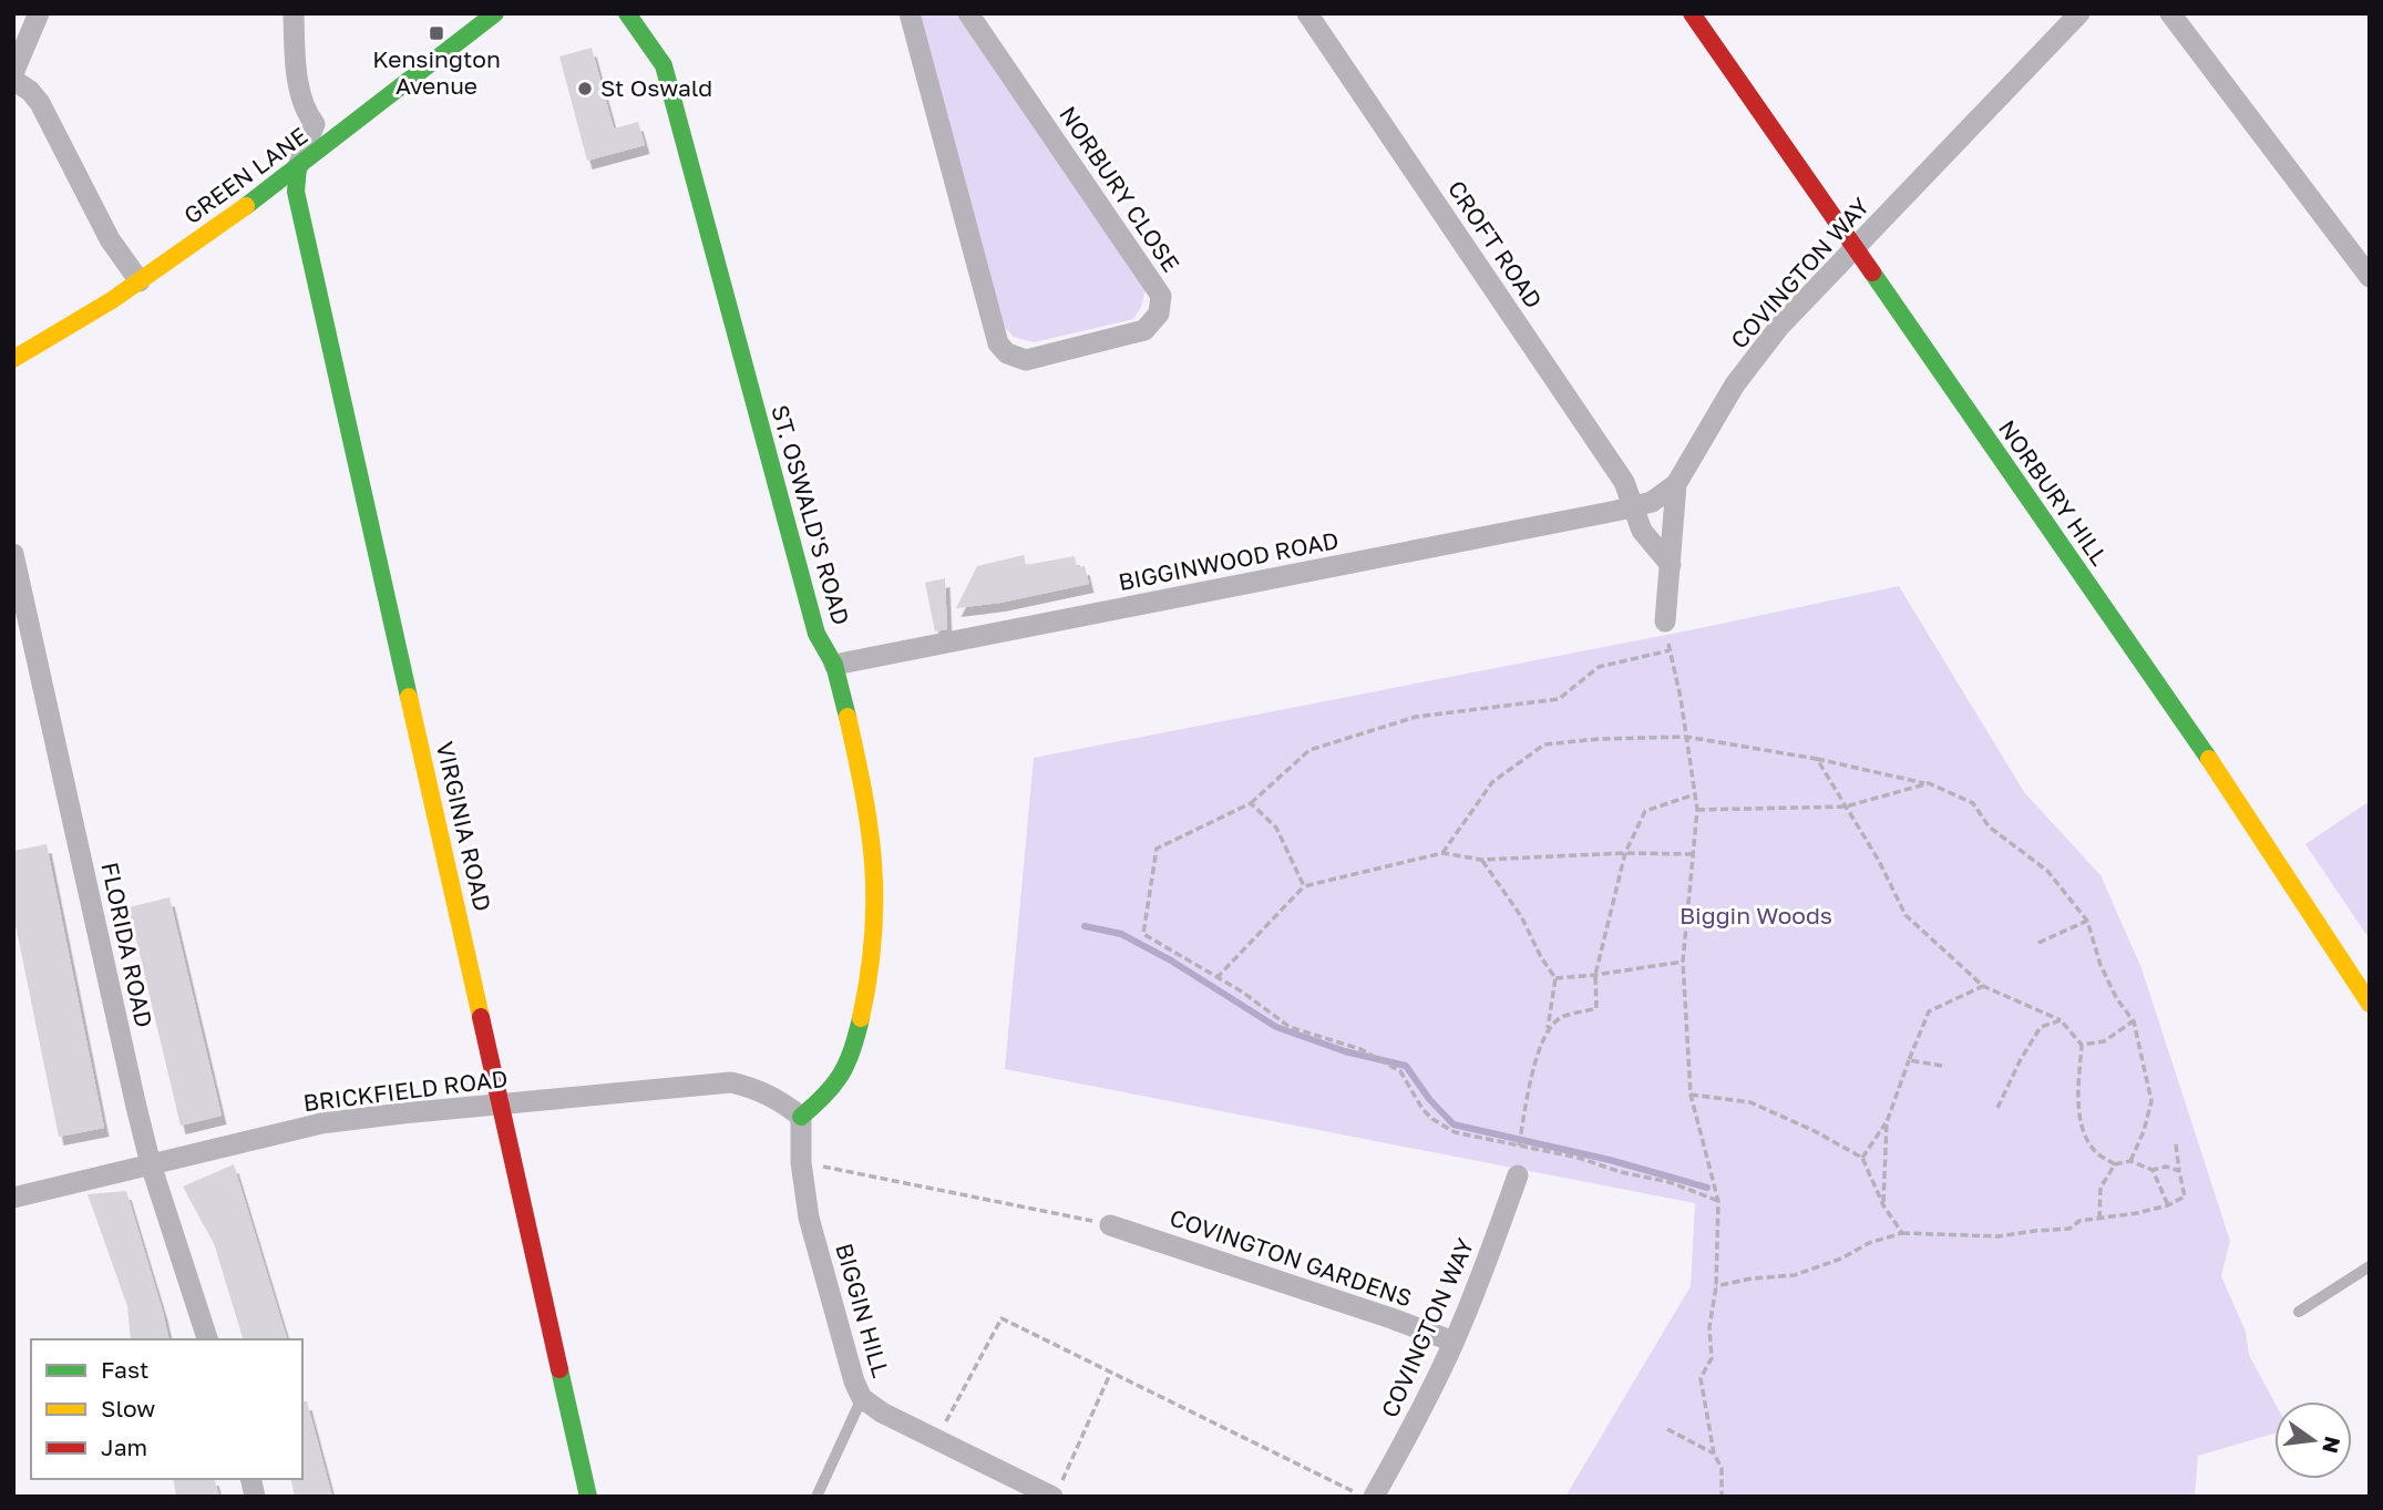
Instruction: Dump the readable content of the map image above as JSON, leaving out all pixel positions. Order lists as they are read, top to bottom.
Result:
{
  "streets": {
    "street": [
      "GREEN LANE",
      "NORBURY CLOSE",
      "CROFT ROAD",
      "COVINGTON WAY",
      "NORBURY HILL",
      "ST. OSWALD'S ROAD",
      "BIGGINWOOD ROAD",
      "VIRGINIA ROAD",
      "FLORIDA ROAD",
      "BRICKFIELD ROAD",
      "COVINGTON GARDENS",
      "BIGGIN HILL"
    ]
  },
  "crossings": [
    ["GREEN LANE", "VIRGINIA ROAD"],
    ["CROFT ROAD", "COVINGTON WAY"],
    ["CROFT ROAD", "BIGGINWOOD ROAD"],
    ["COVINGTON WAY", "NORBURY HILL"],
    ["COVINGTON WAY", "BIGGINWOOD ROAD"],
    ["COVINGTON WAY", "COVINGTON GARDENS"],
    ["ST. OSWALD'S ROAD", "BIGGINWOOD ROAD"],
    ["ST. OSWALD'S ROAD", "BRICKFIELD ROAD"],
    ["ST. OSWALD'S ROAD", "BIGGIN HILL"],
    ["VIRGINIA ROAD", "BRICKFIELD ROAD"],
    ["FLORIDA ROAD", "BRICKFIELD ROAD"],
    ["BRICKFIELD ROAD", "BIGGIN HILL"]
  ],
  "parks": ["Biggin Woods"],
  "places": {
    "transit": ["Kensington Avenue"],
    "other": ["St Oswald"]
  },
  "legend": ["Fast", "Slow", "Jam"],
  "north": "right"
}
